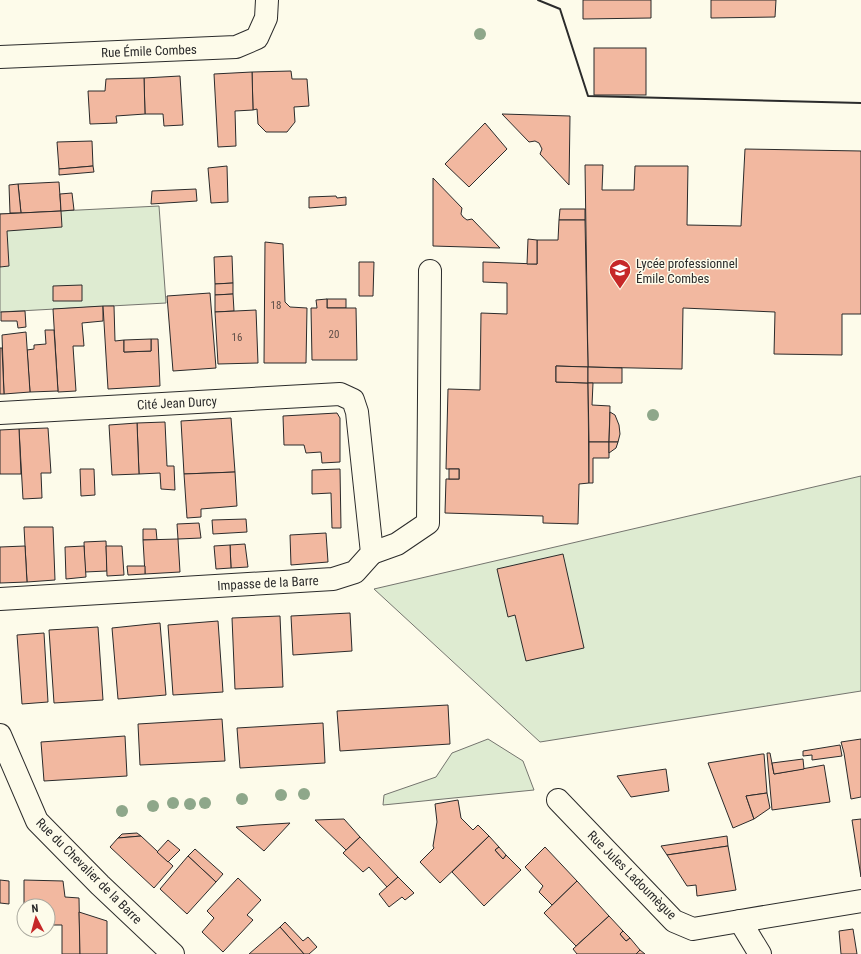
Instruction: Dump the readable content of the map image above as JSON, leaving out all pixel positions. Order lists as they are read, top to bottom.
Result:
{
  "streets": {
    "street": [
      "Rue Émile Combes",
      "Cité Jean Durcy",
      "Impasse de la Barre",
      "Rue du Chevalier de la Barre",
      "Rue Jules Ladoumègue"
    ]
  },
  "crossings": [
    ["Cité Jean Durcy", "Impasse de la Barre"]
  ],
  "places": {
    "school or university": ["Lycée professionnel Émile Combes"]
  },
  "house_numbers": ["18", "20", "16"],
  "north": "top"
}
